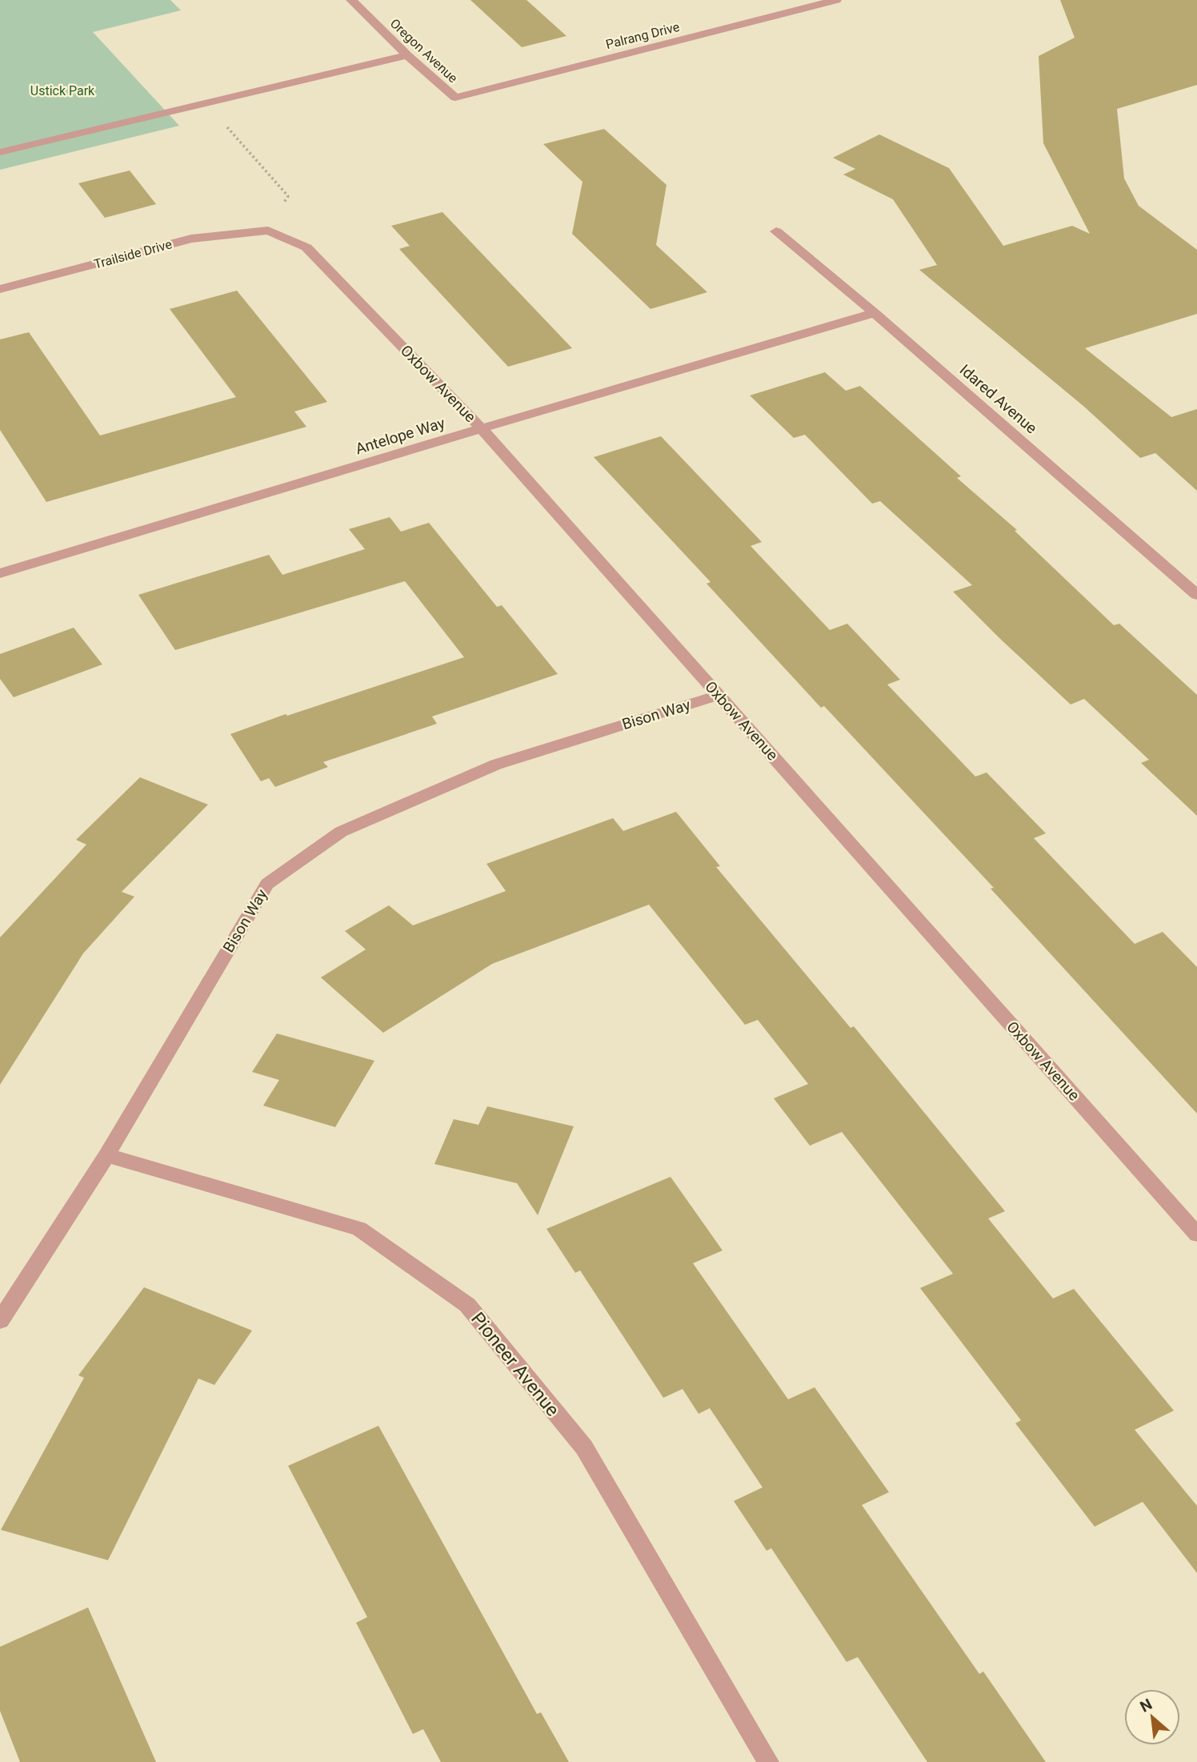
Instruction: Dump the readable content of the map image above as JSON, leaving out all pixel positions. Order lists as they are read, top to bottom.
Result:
{
  "streets": {
    "street": [
      "Palrang Drive",
      "Oregon Avenue",
      "Trailside Drive",
      "Oxbow Avenue",
      "Idared Avenue",
      "Antelope Way",
      "Bison Way",
      "Pioneer Avenue"
    ]
  },
  "crossings": [
    ["Palrang Drive", "Oregon Avenue"],
    ["Trailside Drive", "Oxbow Avenue"],
    ["Oxbow Avenue", "Antelope Way"],
    ["Oxbow Avenue", "Bison Way"],
    ["Idared Avenue", "Antelope Way"],
    ["Bison Way", "Pioneer Avenue"]
  ],
  "parks": ["Ustick Park"],
  "north": "top left"
}
